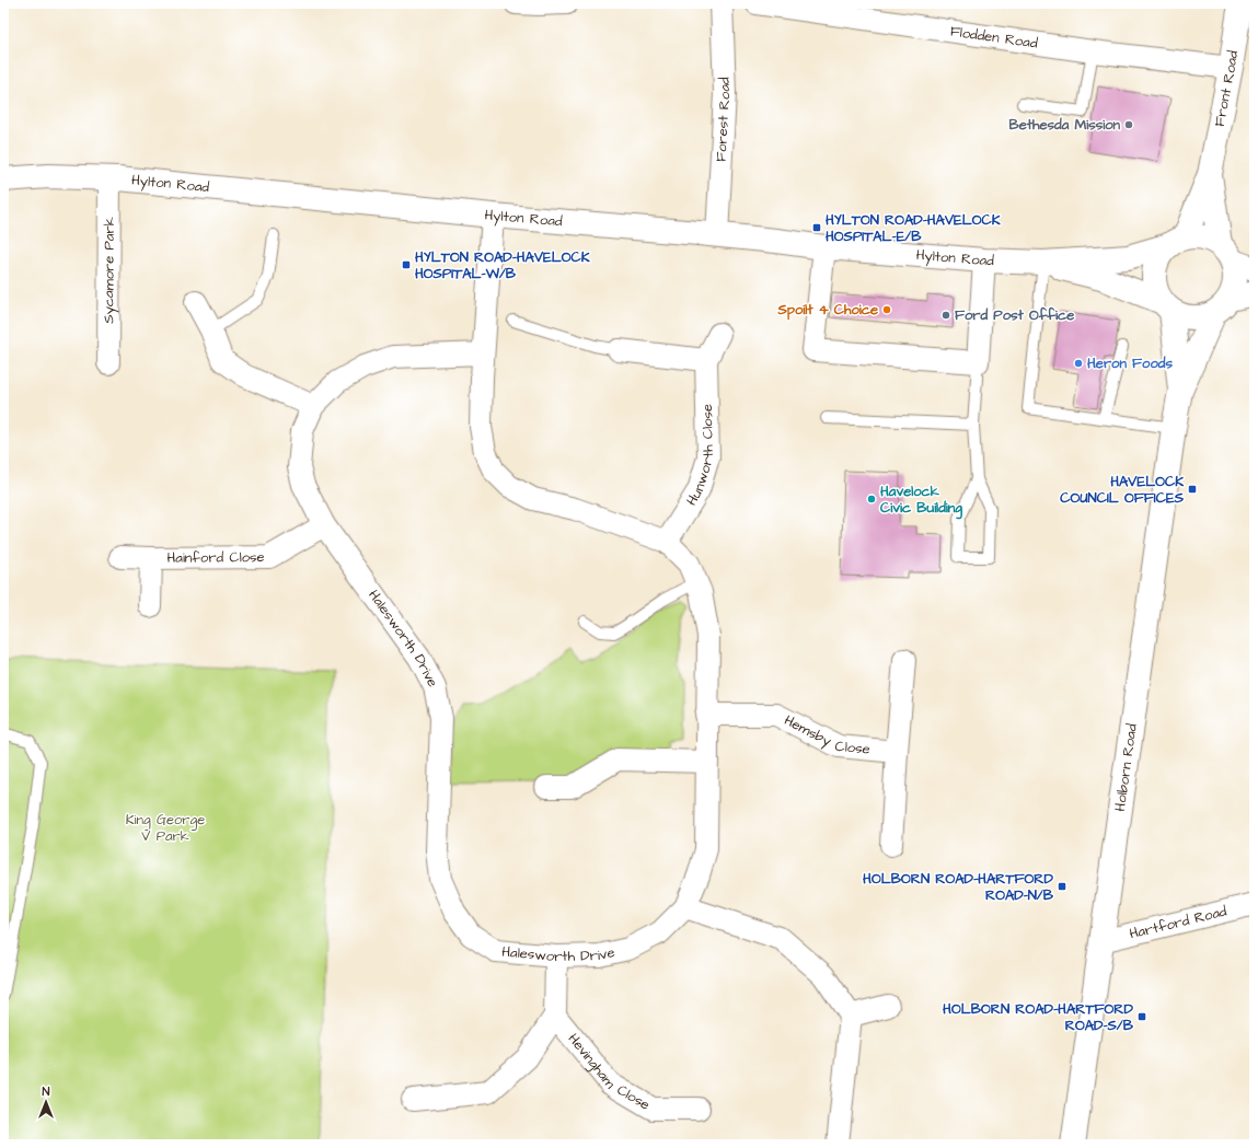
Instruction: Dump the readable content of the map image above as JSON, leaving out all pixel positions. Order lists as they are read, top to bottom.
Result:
{
  "streets": {
    "main road": ["Front Road", "Hylton Road", "Holborn Road"],
    "street": [
      "Flodden Road",
      "Forest Road",
      "Sycamore Park",
      "Hunworth Close",
      "Hainford Close",
      "Halesworth Drive",
      "Hemsby Close",
      "Hartford Road",
      "Hevingham Close"
    ]
  },
  "crossings": [
    ["Flodden Road", "Front Road"],
    ["Front Road", "Hylton Road"],
    ["Front Road", "Holborn Road"],
    ["Forest Road", "Hylton Road"],
    ["Hylton Road", "Sycamore Park"],
    ["Hylton Road", "Halesworth Drive"],
    ["Hylton Road", "Holborn Road"],
    ["Hunworth Close", "Halesworth Drive"],
    ["Hainford Close", "Halesworth Drive"],
    ["Halesworth Drive", "Hemsby Close"],
    ["Holborn Road", "Hartford Road"]
  ],
  "parks": ["King George V Park"],
  "places": {
    "other": [
      "Bethesda Mission",
      "Spoilt 4 Choice",
      "Ford Post Office",
      "Heron Foods",
      "Havelock Civic Building"
    ],
    "transit": [
      "HYLTON ROAD-HAVELOCK HOSPITAL-E/B",
      "HYLTON ROAD-HAVELOCK HOSPITAL-W/B",
      "HAVELOCK COUNCIL OFFICES",
      "HOLBORN ROAD-HARTFORD ROAD-N/B",
      "HOLBORN ROAD-HARTFORD ROAD-S/B"
    ]
  },
  "north": "top"
}
